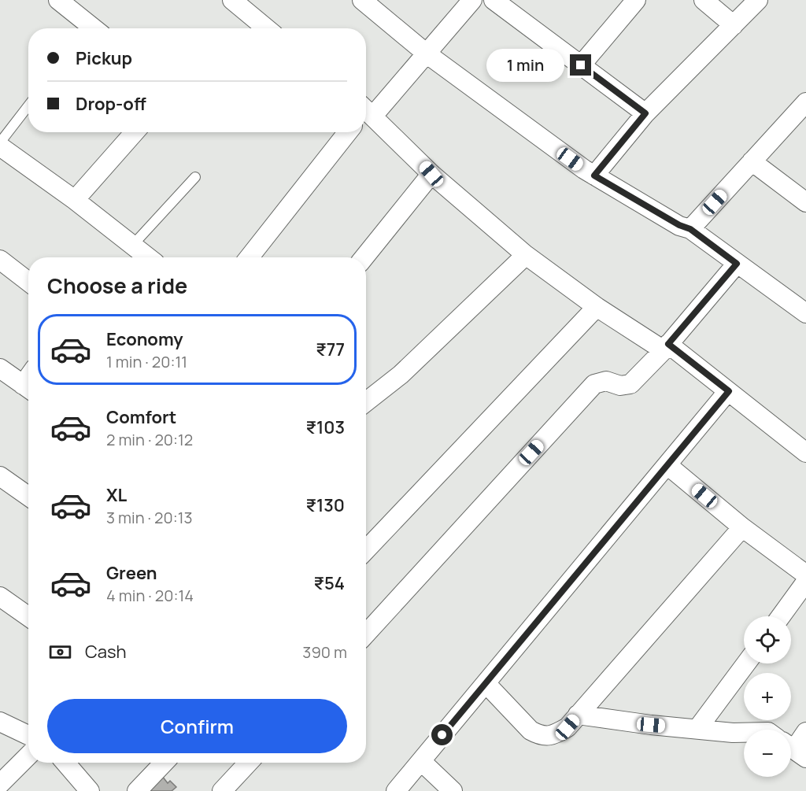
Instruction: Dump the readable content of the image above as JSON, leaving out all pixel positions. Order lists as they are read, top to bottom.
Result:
{
  "page": {
    "banner": ["Pickup", "Drop-off"],
    "bubble": "1 min",
    "heading": "Choose a ride",
    "list": [
      {
        "name": "Economy",
        "note": "1 min · 20:11",
        "value": "₹77"
      },
      {
        "name": "Comfort",
        "note": "2 min · 20:12",
        "value": "₹103"
      },
      {
        "name": "XL",
        "note": "3 min · 20:13",
        "value": "₹130"
      },
      {
        "name": "Green",
        "note": "4 min · 20:14",
        "value": "₹54"
      }
    ],
    "map_buttons": ["+", "−"],
    "pay": ["Cash", "390 m"],
    "buttons": "Confirm"
  }
}
